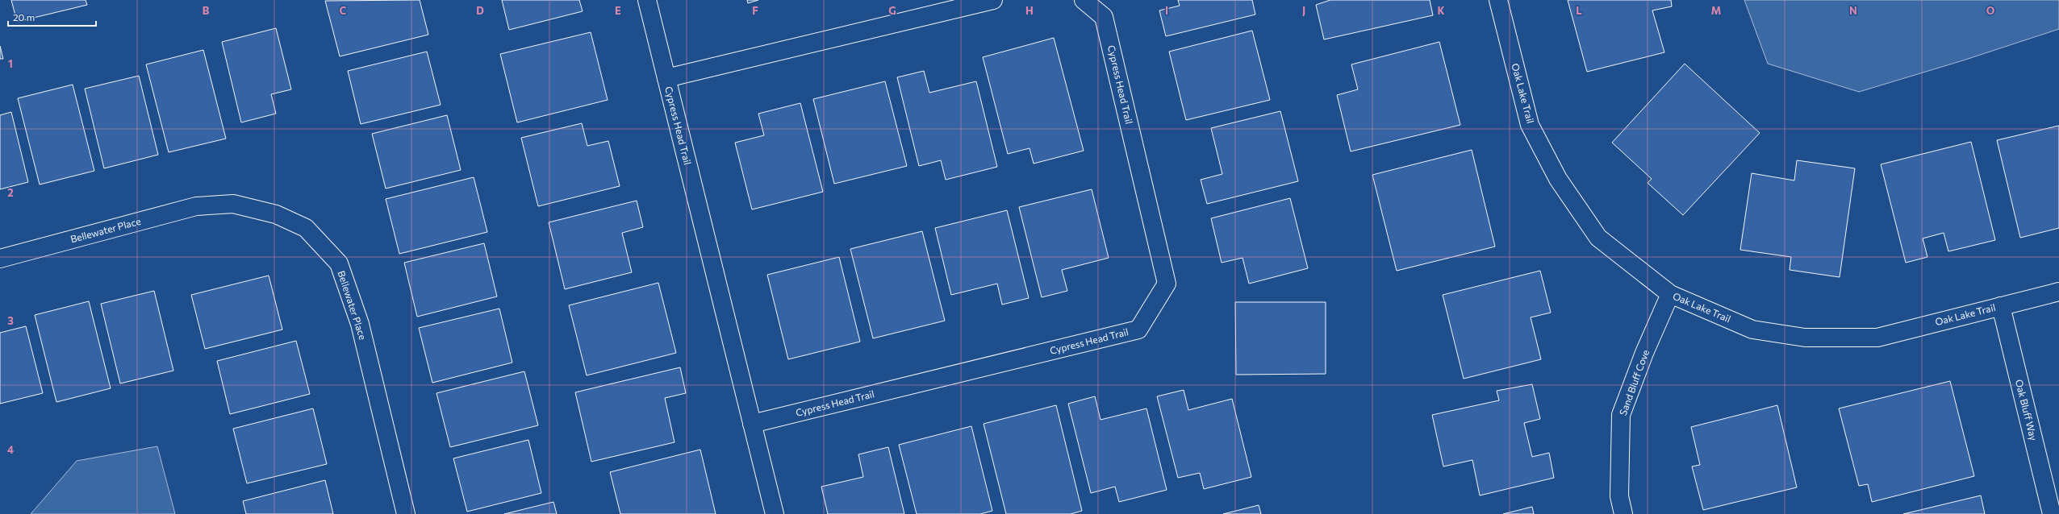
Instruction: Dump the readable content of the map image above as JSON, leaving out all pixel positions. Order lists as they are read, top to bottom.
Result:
{
  "streets": {
    "street": [
      "Cypress Head Trail",
      "Oak Lake Trail",
      "Bellewater Place",
      "Sand Bluff Cove",
      "Oak Bluff Way"
    ]
  },
  "crossings": [
    ["Oak Lake Trail", "Sand Bluff Cove"],
    ["Oak Lake Trail", "Oak Bluff Way"]
  ],
  "scale_bar": "20 m",
  "grid": {
    "columns": [
      "B",
      "C",
      "D",
      "E",
      "F",
      "G",
      "H",
      "I",
      "J",
      "K",
      "L",
      "M",
      "N",
      "O"
    ],
    "rows": [
      "1",
      "2",
      "3",
      "4"
    ]
  }
}
